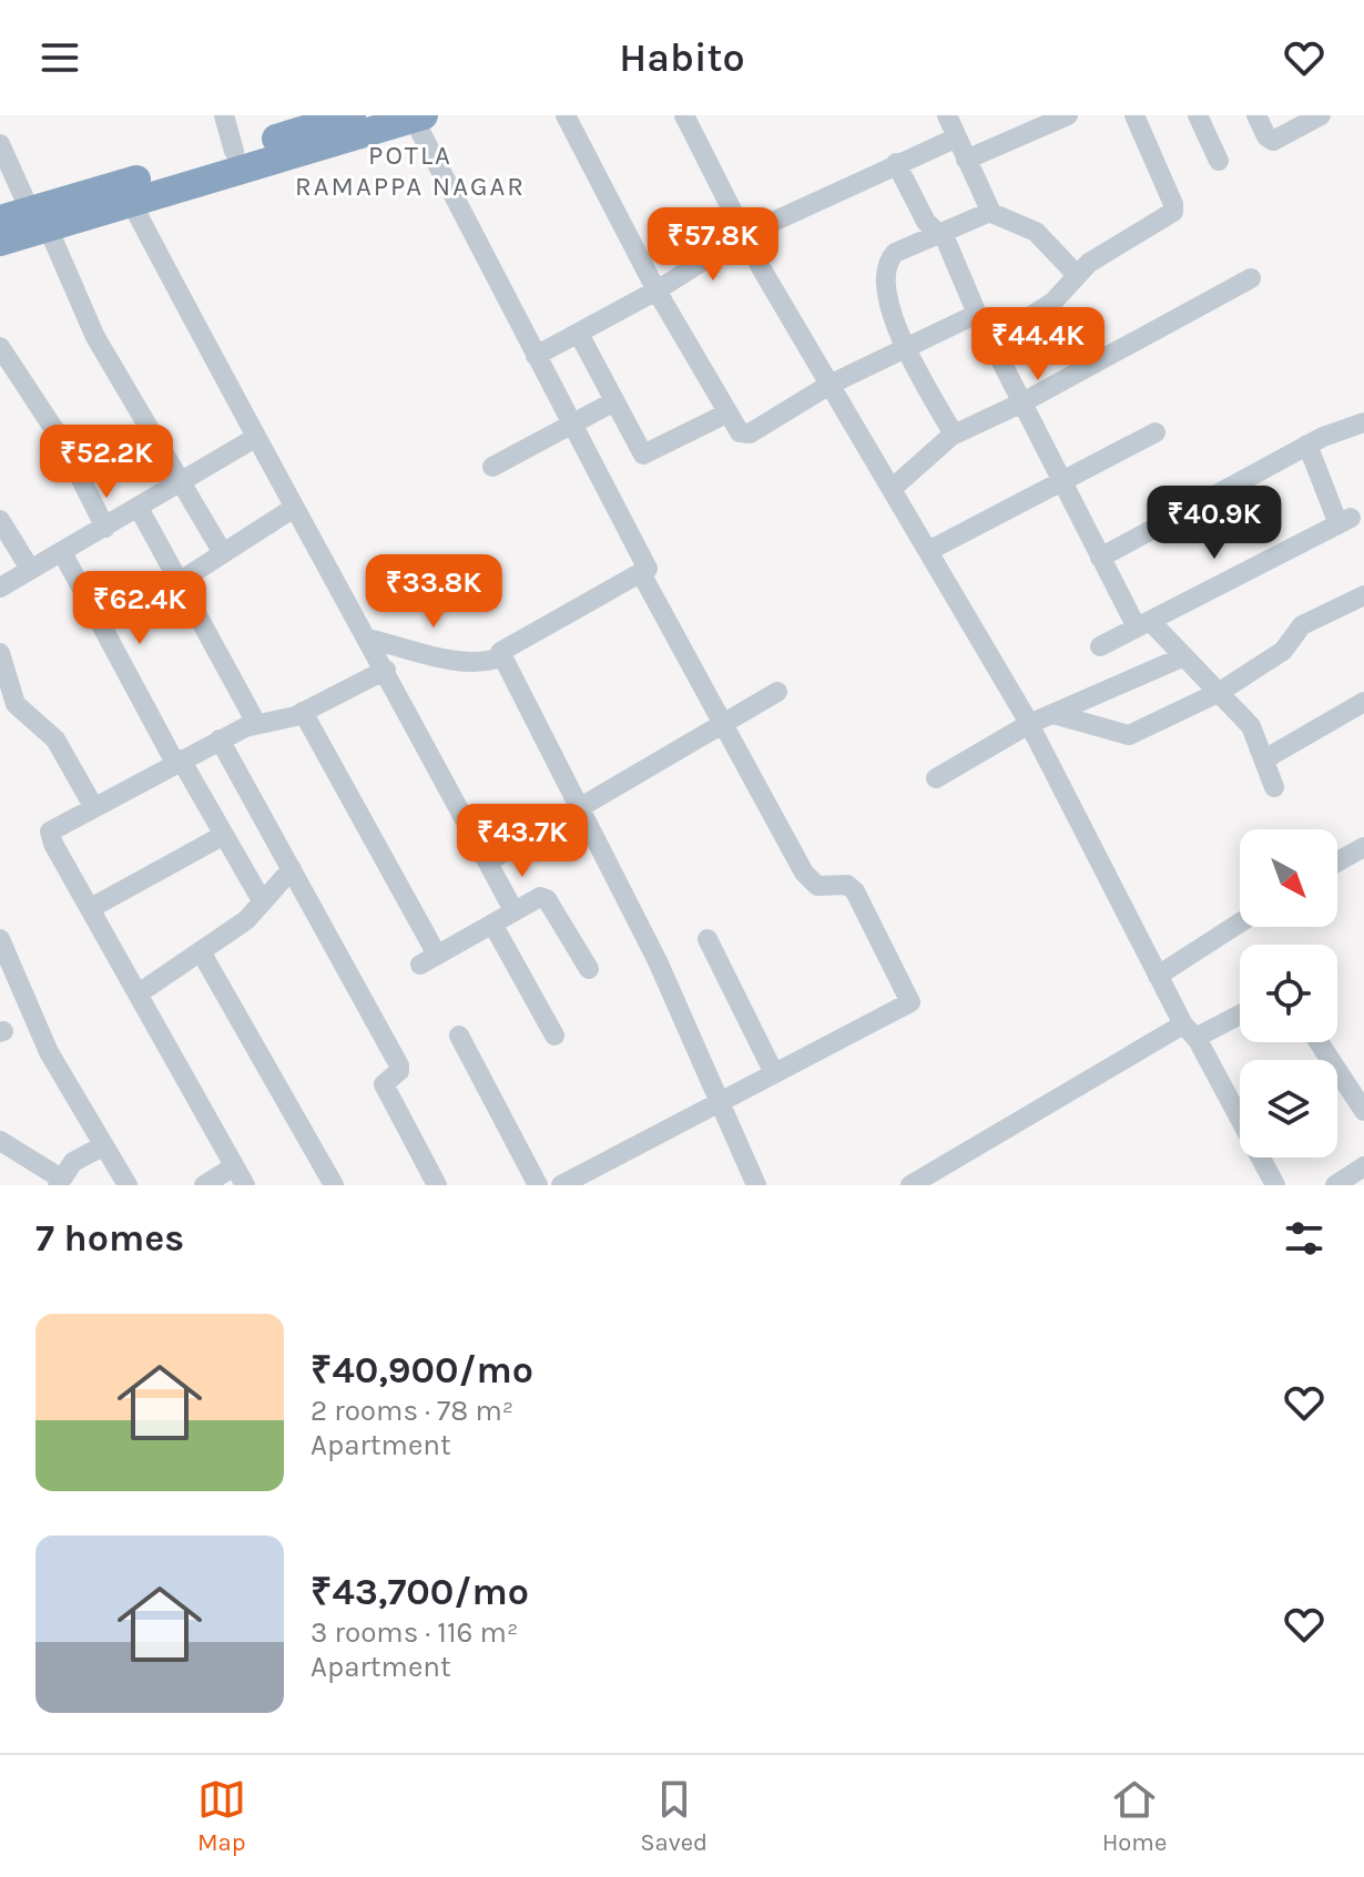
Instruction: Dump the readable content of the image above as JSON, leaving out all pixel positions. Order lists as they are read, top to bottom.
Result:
{
  "districts": ["POTLA RAMAPPA NAGAR"],
  "north": "bottom right",
  "page": {
    "header": "Habito",
    "price": [
      "₹57.8K",
      "₹44.4K",
      "₹52.2K",
      "₹40.9K",
      "₹33.8K",
      "₹62.4K",
      "₹43.7K"
    ],
    "heading": "7 homes",
    "list": [
      {
        "name": "₹40,900/mo",
        "note": "2 rooms · 78 m² · Apartment"
      },
      {
        "name": "₹43,700/mo",
        "note": "3 rooms · 116 m² · Apartment"
      }
    ],
    "tabs": ["Map", "Saved", "Home"]
  }
}
